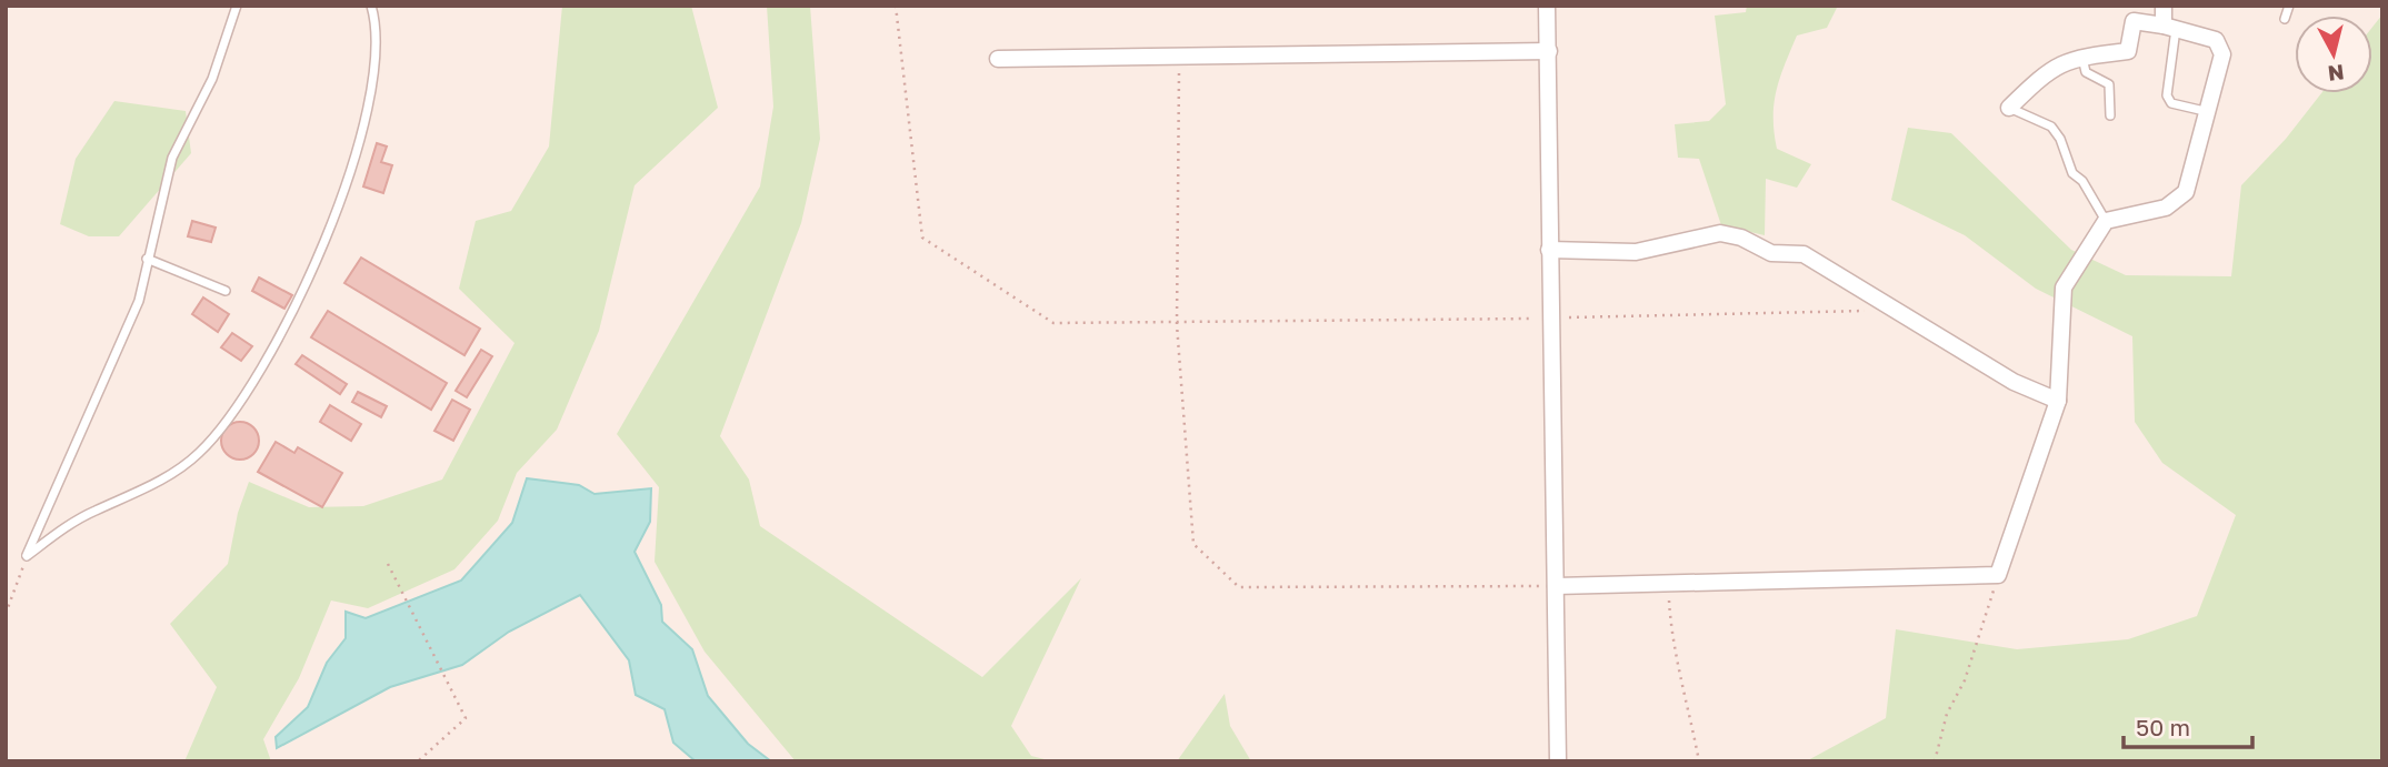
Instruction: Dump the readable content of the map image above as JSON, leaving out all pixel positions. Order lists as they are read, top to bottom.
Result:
{
  "scale_bar": "50 m",
  "north": "bottom"
}
